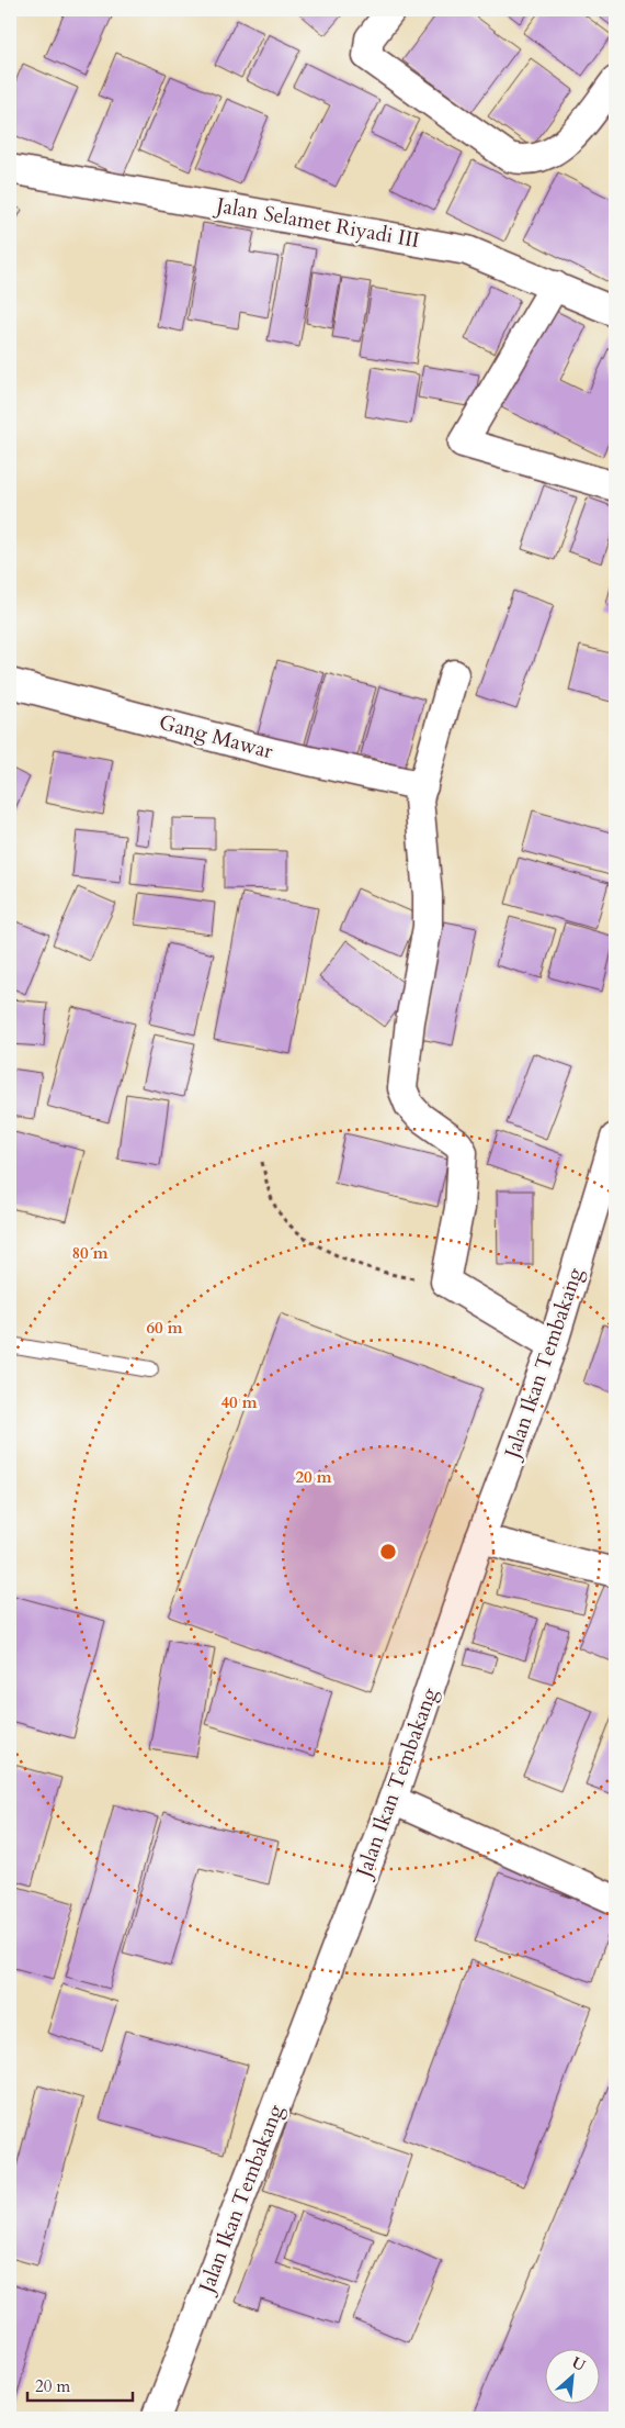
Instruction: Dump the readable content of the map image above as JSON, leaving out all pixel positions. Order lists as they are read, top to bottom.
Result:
{
  "streets": {
    "street": ["Jalan Selamet Riyadi III", "Gang Mawar", "Jalan Ikan Tembakang"]
  },
  "scale_bar": "20 m",
  "north": "top right",
  "rings": [
    "80 m",
    "60 m",
    "40 m",
    "20 m"
  ]
}
